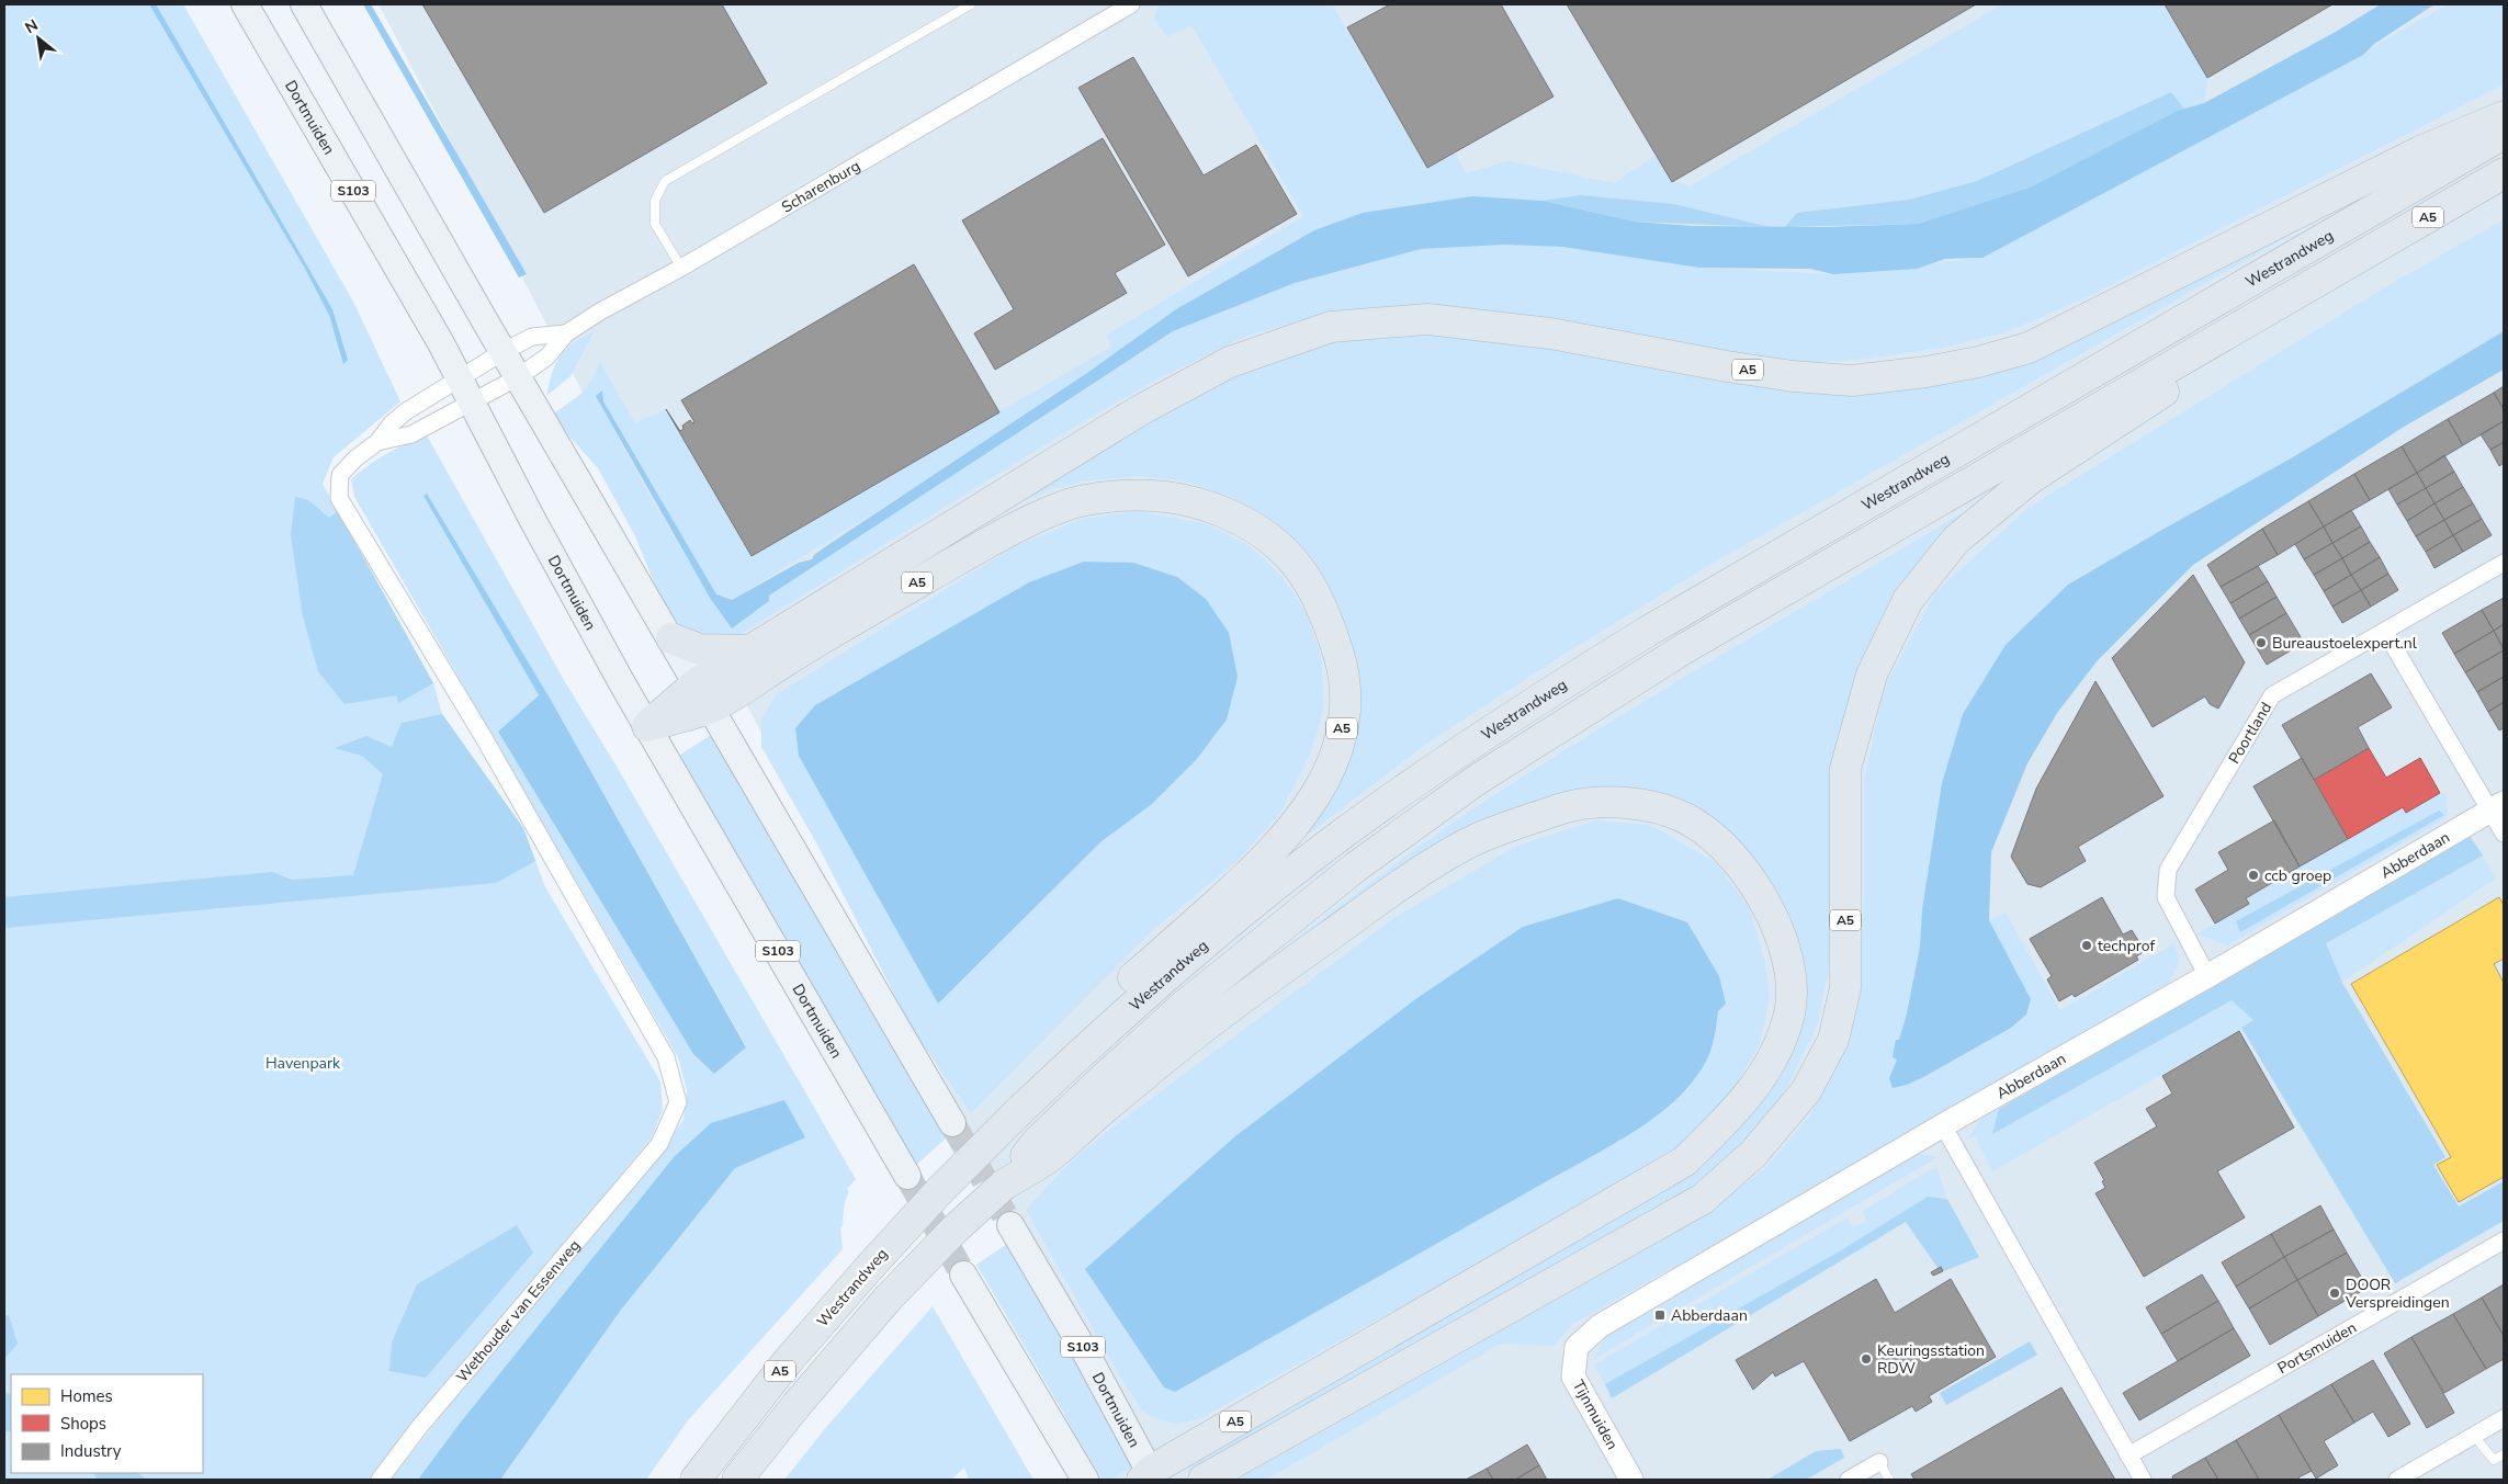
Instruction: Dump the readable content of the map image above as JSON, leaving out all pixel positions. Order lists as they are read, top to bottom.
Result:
{
  "streets": {
    "highway": ["A5", "Westrandweg"],
    "main road": [
      "Dortmuiden",
      "S103",
      "Abberdaan",
      "Tijnmuiden"
    ],
    "street": [
      "Scharenburg",
      "Poortland",
      "Wethouder van Essenweg",
      "Portsmuiden"
    ]
  },
  "crossings": [
    ["Dortmuiden", "Scharenburg"],
    ["Dortmuiden", "A5"],
    ["Scharenburg", "Wethouder van Essenweg"],
    ["A5", "Westrandweg"],
    ["Poortland", "Abberdaan"],
    ["Abberdaan", "Tijnmuiden"]
  ],
  "parks": ["Havenpark"],
  "places": {
    "other": [
      "Bureaustoelexpert.nl",
      "ccb groep",
      "techprof",
      "DOOR Verspreidingen",
      "Keuringsstation RDW"
    ],
    "transit": ["Abberdaan"]
  },
  "legend": ["Homes", "Shops", "Industry"],
  "north": "top left"
}
